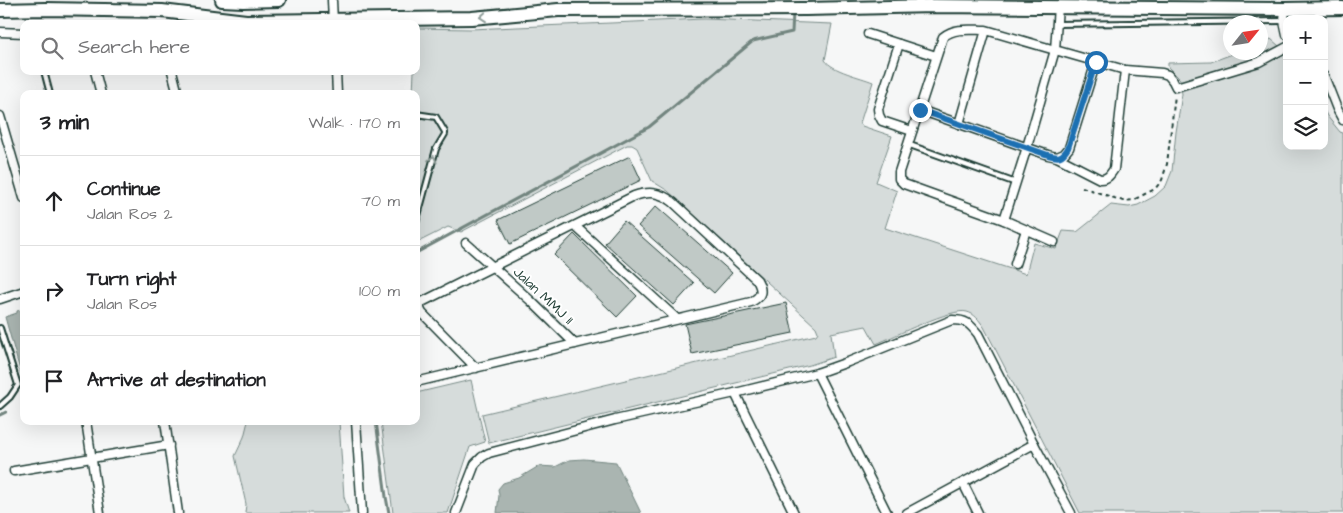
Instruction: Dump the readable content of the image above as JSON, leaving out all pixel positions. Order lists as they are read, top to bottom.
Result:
{
  "streets": {
    "street": ["Jalan MMJ 11"]
  },
  "north": "top right",
  "page": {
    "map_buttons": ["+", "−"],
    "search": "Search here",
    "heading": ["3 min", "Walk · 170 m"],
    "list": [
      ["Continue", "Jalan Ros 2", "70 m"],
      ["Turn right", "Jalan Ros", "100 m"],
      "Arrive at destination"
    ]
  }
}
